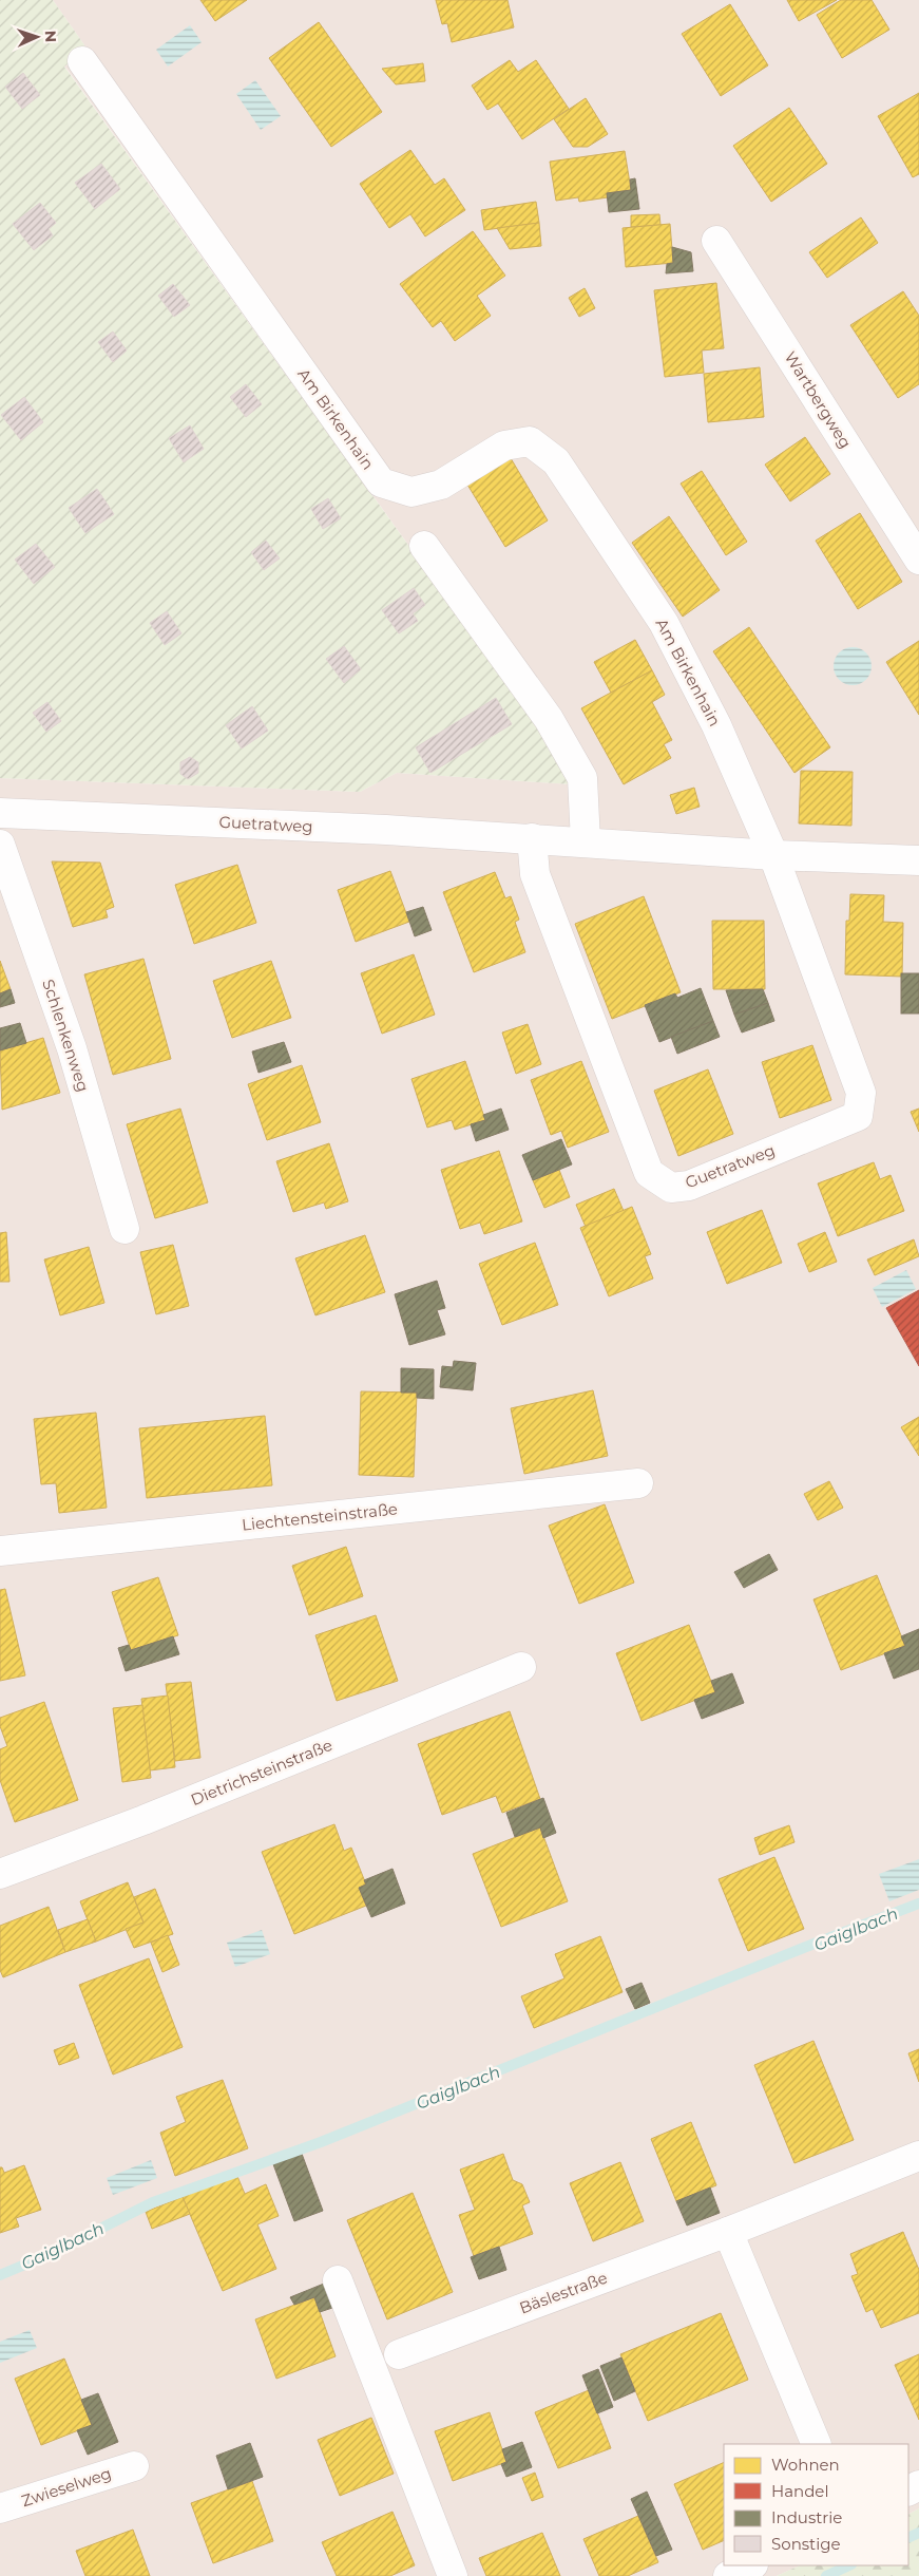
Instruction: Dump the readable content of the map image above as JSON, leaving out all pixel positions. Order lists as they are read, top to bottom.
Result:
{
  "streets": {
    "street": [
      "Wartbergweg",
      "Am Birkenhain",
      "Guetratweg",
      "Schlenkenweg",
      "Liechtensteinstraße",
      "Dietrichsteinstraße",
      "Bäslestraße",
      "Zwieselweg"
    ]
  },
  "crossings": [
    ["Am Birkenhain", "Guetratweg"]
  ],
  "water": ["Gaiglbach"],
  "legend": [
    "Wohnen",
    "Handel",
    "Industrie",
    "Sonstige"
  ],
  "north": "right"
}
